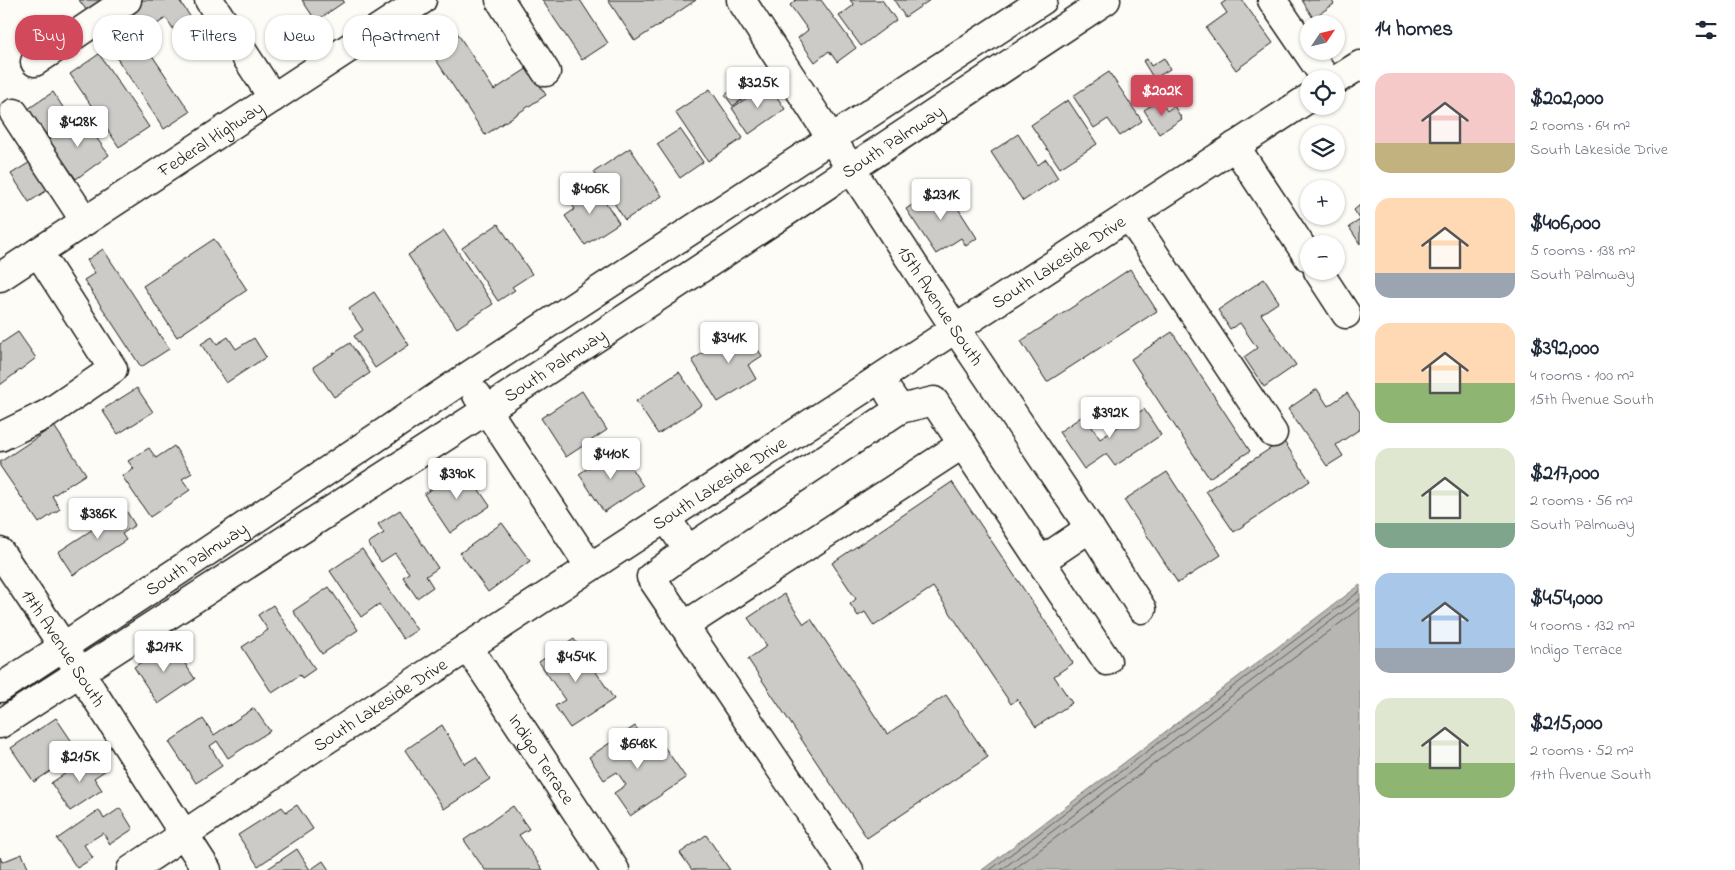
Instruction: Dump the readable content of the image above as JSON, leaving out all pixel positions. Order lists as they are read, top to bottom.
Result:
{
  "streets": {
    "street": [
      "Federal Highway",
      "South Palmway",
      "South Lakeside Drive",
      "15th Avenue South",
      "17th Avenue South",
      "Indigo Terrace"
    ]
  },
  "crossings": [
    ["South Palmway", "15th Avenue South"],
    ["South Palmway", "17th Avenue South"],
    ["South Lakeside Drive", "15th Avenue South"],
    ["South Lakeside Drive", "17th Avenue South"],
    ["South Lakeside Drive", "Indigo Terrace"]
  ],
  "north": "top right",
  "page": {
    "heading": "14 homes",
    "map_buttons": ["+", "−"],
    "chip": [
      "Buy",
      "Rent",
      "Filters",
      "New",
      "Apartment"
    ],
    "list": [
      {
        "name": "$202,000",
        "note": "2 rooms · 64 m² · South Lakeside Drive"
      },
      {
        "name": "$406,000",
        "note": "5 rooms · 138 m² · South Palmway"
      },
      {
        "name": "$392,000",
        "note": "4 rooms · 100 m² · 15th Avenue South"
      },
      {
        "name": "$217,000",
        "note": "2 rooms · 56 m² · South Palmway"
      },
      {
        "name": "$454,000",
        "note": "4 rooms · 132 m² · Indigo Terrace"
      },
      {
        "name": "$215,000",
        "note": "2 rooms · 52 m² · 17th Avenue South"
      }
    ],
    "price": [
      "$325K",
      "$202K",
      "$428K",
      "$406K",
      "$231K",
      "$341K",
      "$392K",
      "$410K",
      "$390K",
      "$386K",
      "$217K",
      "$454K",
      "$648K",
      "$215K"
    ]
  }
}
